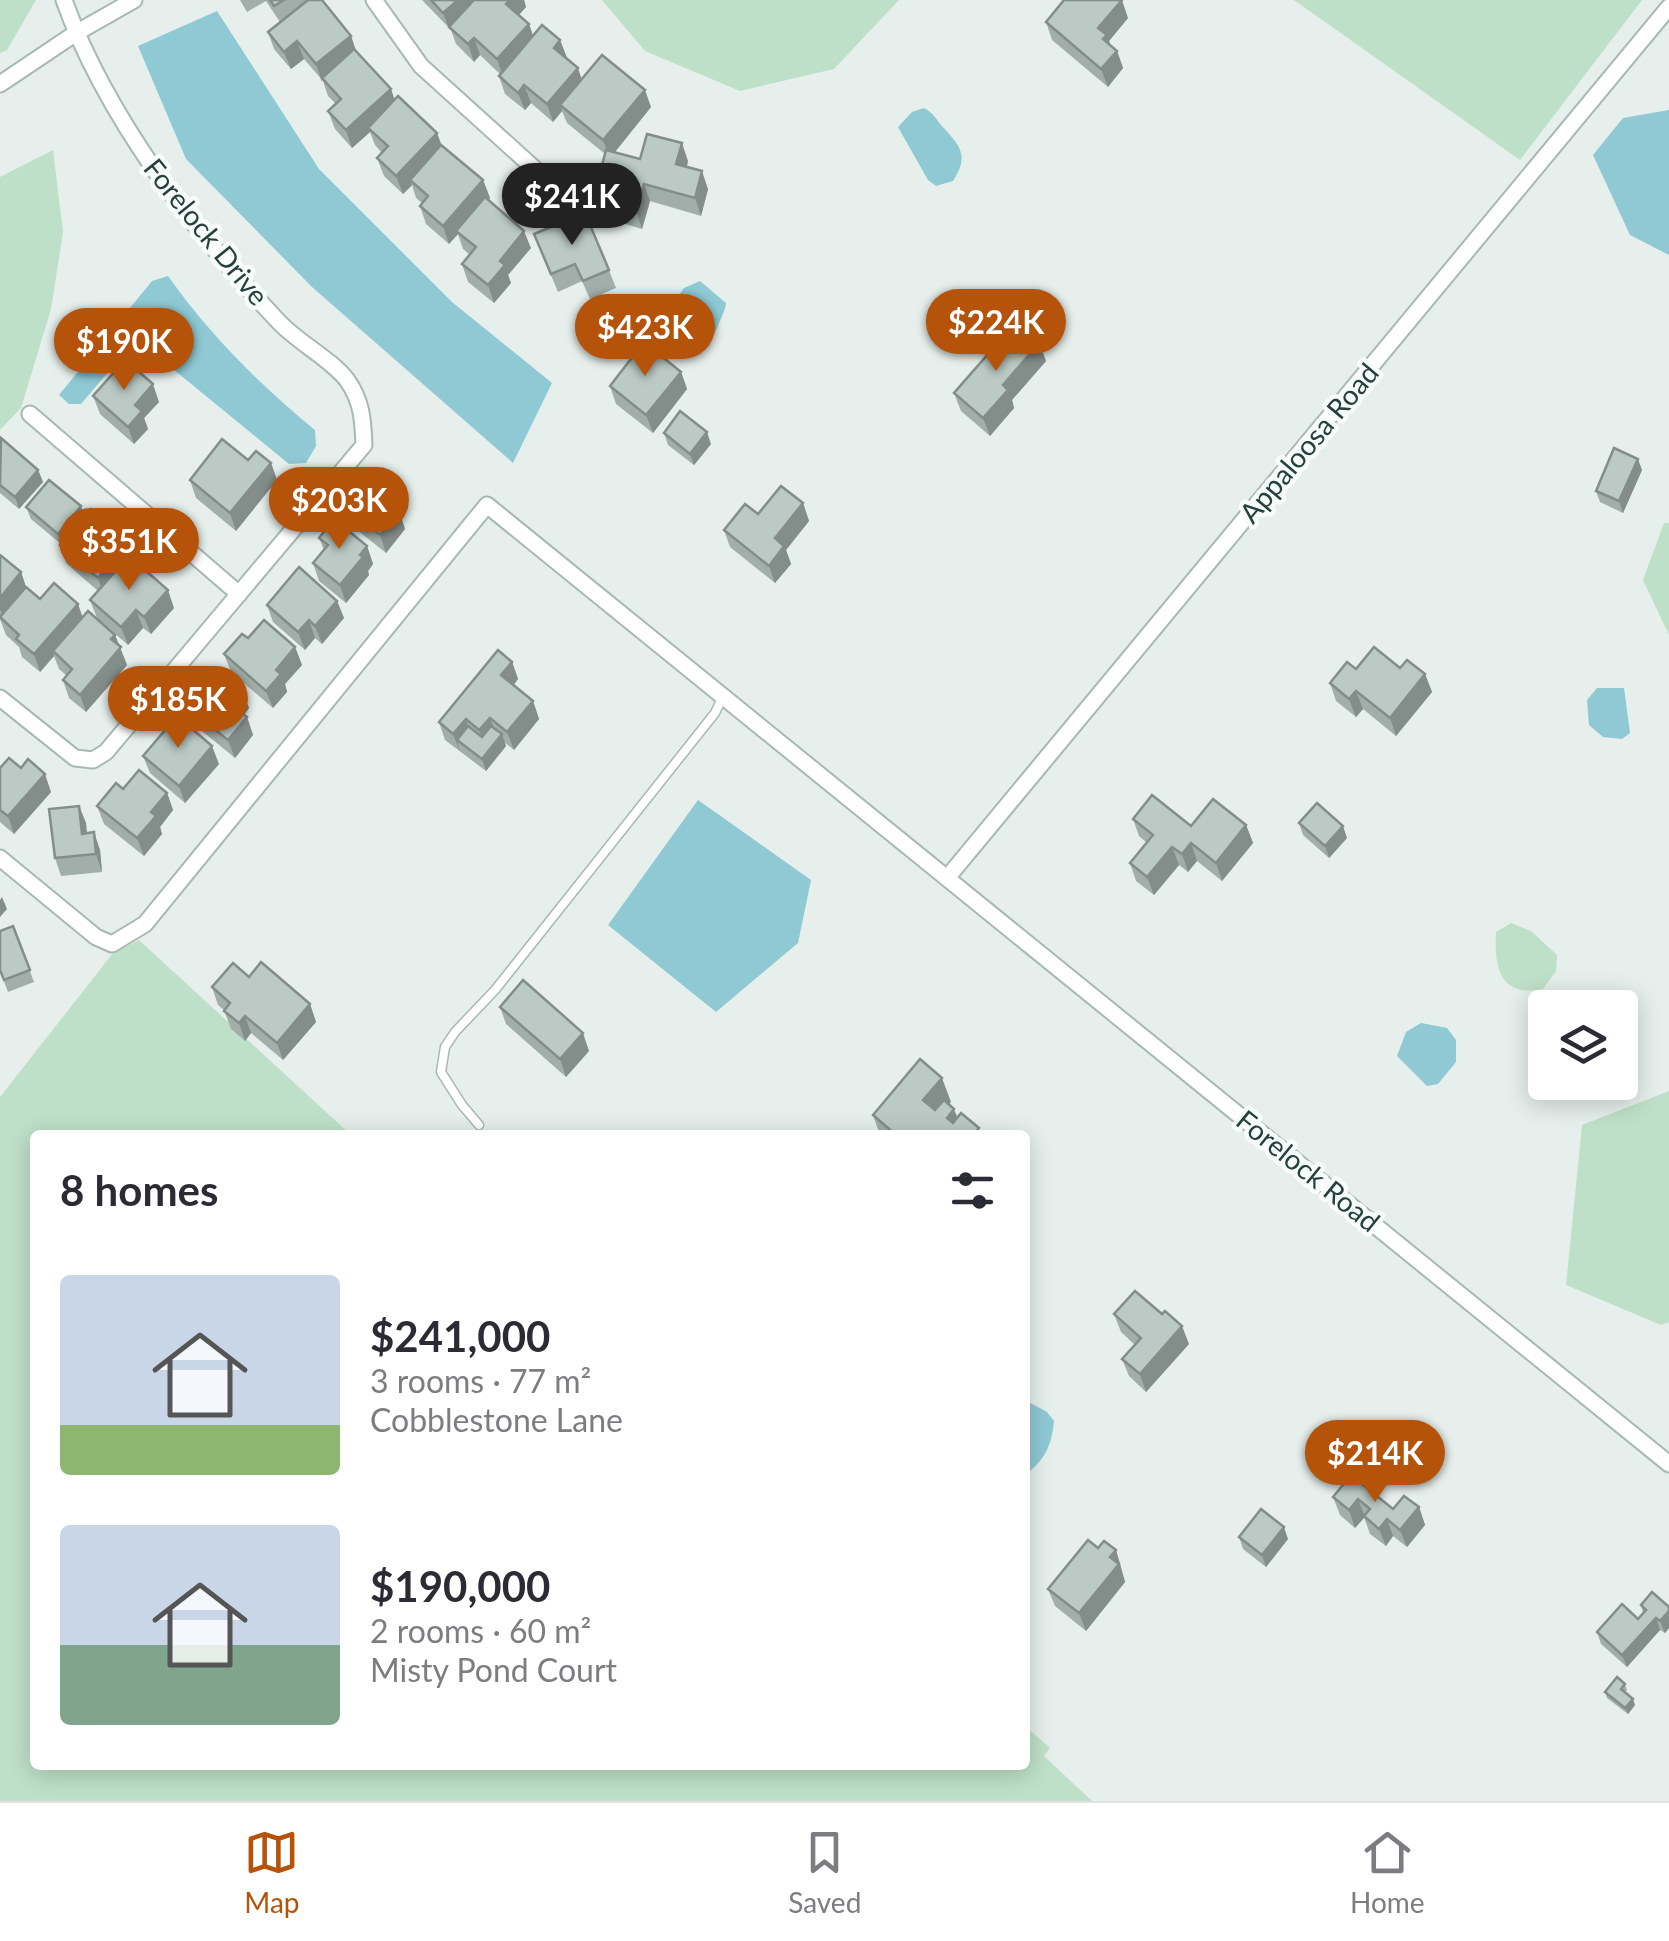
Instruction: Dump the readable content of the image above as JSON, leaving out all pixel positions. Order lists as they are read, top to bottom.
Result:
{
  "streets": {
    "street": ["Forelock Drive", "Appaloosa Road", "Forelock Road"]
  },
  "crossings": [
    ["Appaloosa Road", "Forelock Road"]
  ],
  "page": {
    "price": [
      "$241K",
      "$224K",
      "$423K",
      "$190K",
      "$203K",
      "$351K",
      "$185K",
      "$214K"
    ],
    "heading": "8 homes",
    "list": [
      {
        "name": "$241,000",
        "note": "3 rooms · 77 m² · Cobblestone Lane"
      },
      {
        "name": "$190,000",
        "note": "2 rooms · 60 m² · Misty Pond Court"
      }
    ],
    "tabs": ["Map", "Saved", "Home"]
  }
}
